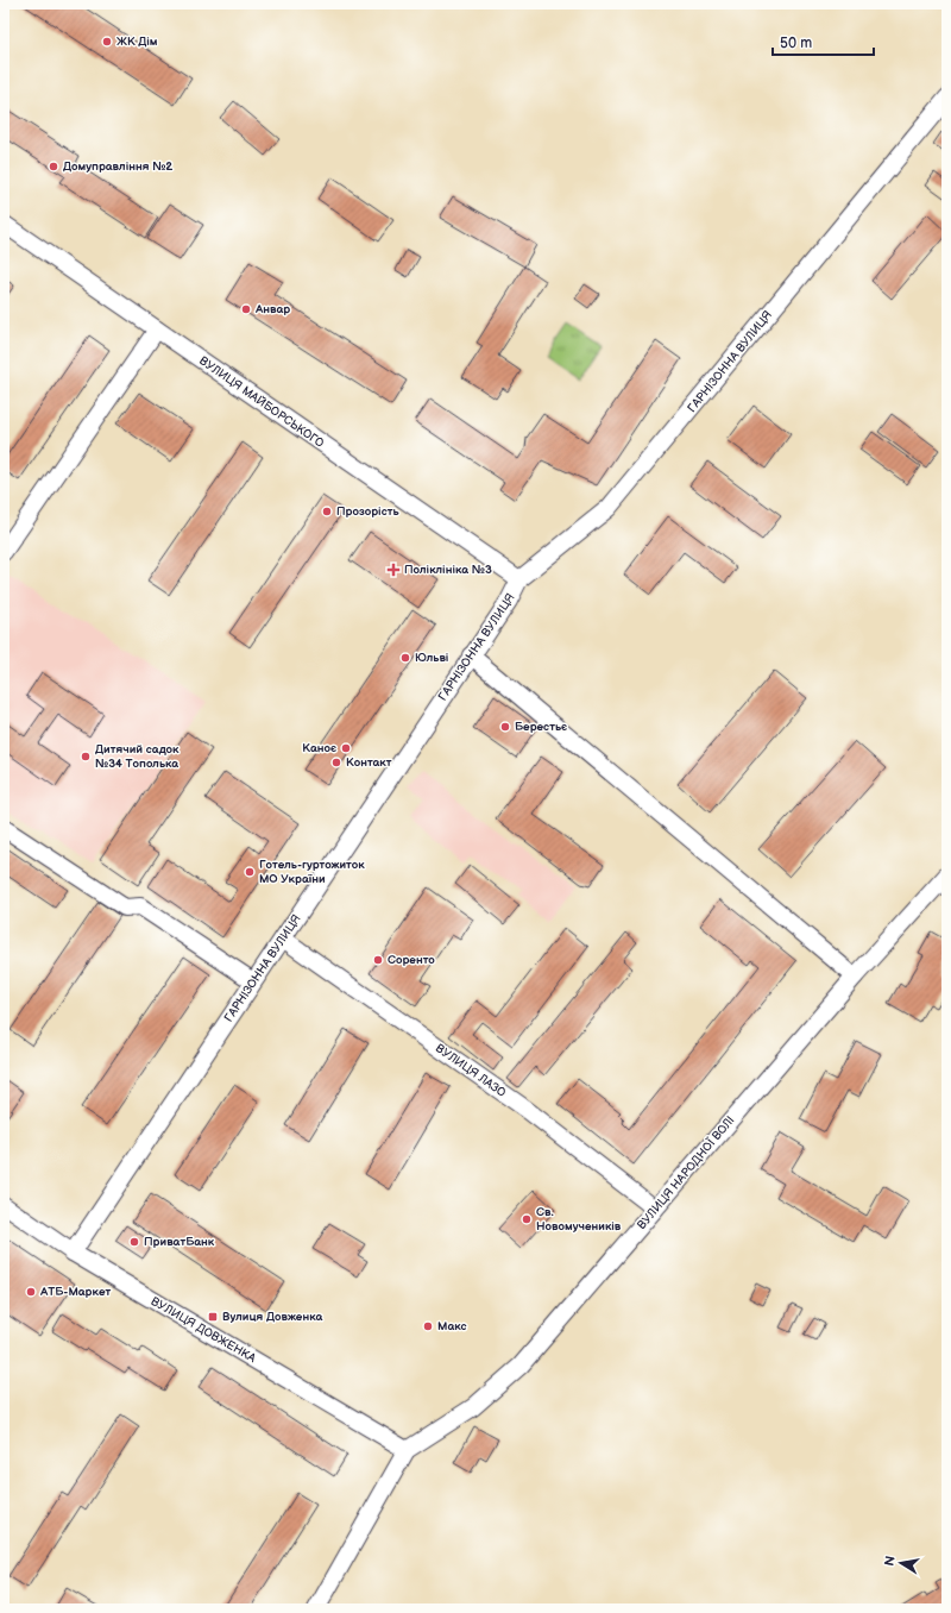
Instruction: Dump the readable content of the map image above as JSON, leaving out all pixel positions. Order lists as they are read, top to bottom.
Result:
{
  "streets": {
    "street": [
      "ГАРНІЗОННА ВУЛИЦЯ",
      "ВУЛИЦЯ МАЙБОРСЬКОГО",
      "ВУЛИЦЯ ЛАЗО",
      "ВУЛИЦЯ НАРОДНОЇ ВОЛІ",
      "ВУЛИЦЯ ДОВЖЕНКА"
    ]
  },
  "crossings": [
    ["ГАРНІЗОННА ВУЛИЦЯ", "ВУЛИЦЯ МАЙБОРСЬКОГО"],
    ["ГАРНІЗОННА ВУЛИЦЯ", "ВУЛИЦЯ ЛАЗО"],
    ["ГАРНІЗОННА ВУЛИЦЯ", "ВУЛИЦЯ ДОВЖЕНКА"],
    ["ВУЛИЦЯ ЛАЗО", "ВУЛИЦЯ НАРОДНОЇ ВОЛІ"],
    ["ВУЛИЦЯ НАРОДНОЇ ВОЛІ", "ВУЛИЦЯ ДОВЖЕНКА"]
  ],
  "places": {
    "other": [
      "ЖК Дім",
      "Домуправління №2",
      "Анвар",
      "Прозорість",
      "Юльві",
      "Берестьє",
      "Каноє",
      "Дитячий садок №34 Тополька",
      "Контакт",
      "Готель-гуртожиток МО України",
      "Соренто",
      "Св. Новомучеників",
      "ПриватБанк",
      "АТБ-Маркет",
      "Макс"
    ],
    "health": ["Поліклініка №3"],
    "transit": ["Вулиця Довженка"]
  },
  "scale_bar": "50 m",
  "north": "left"
}
